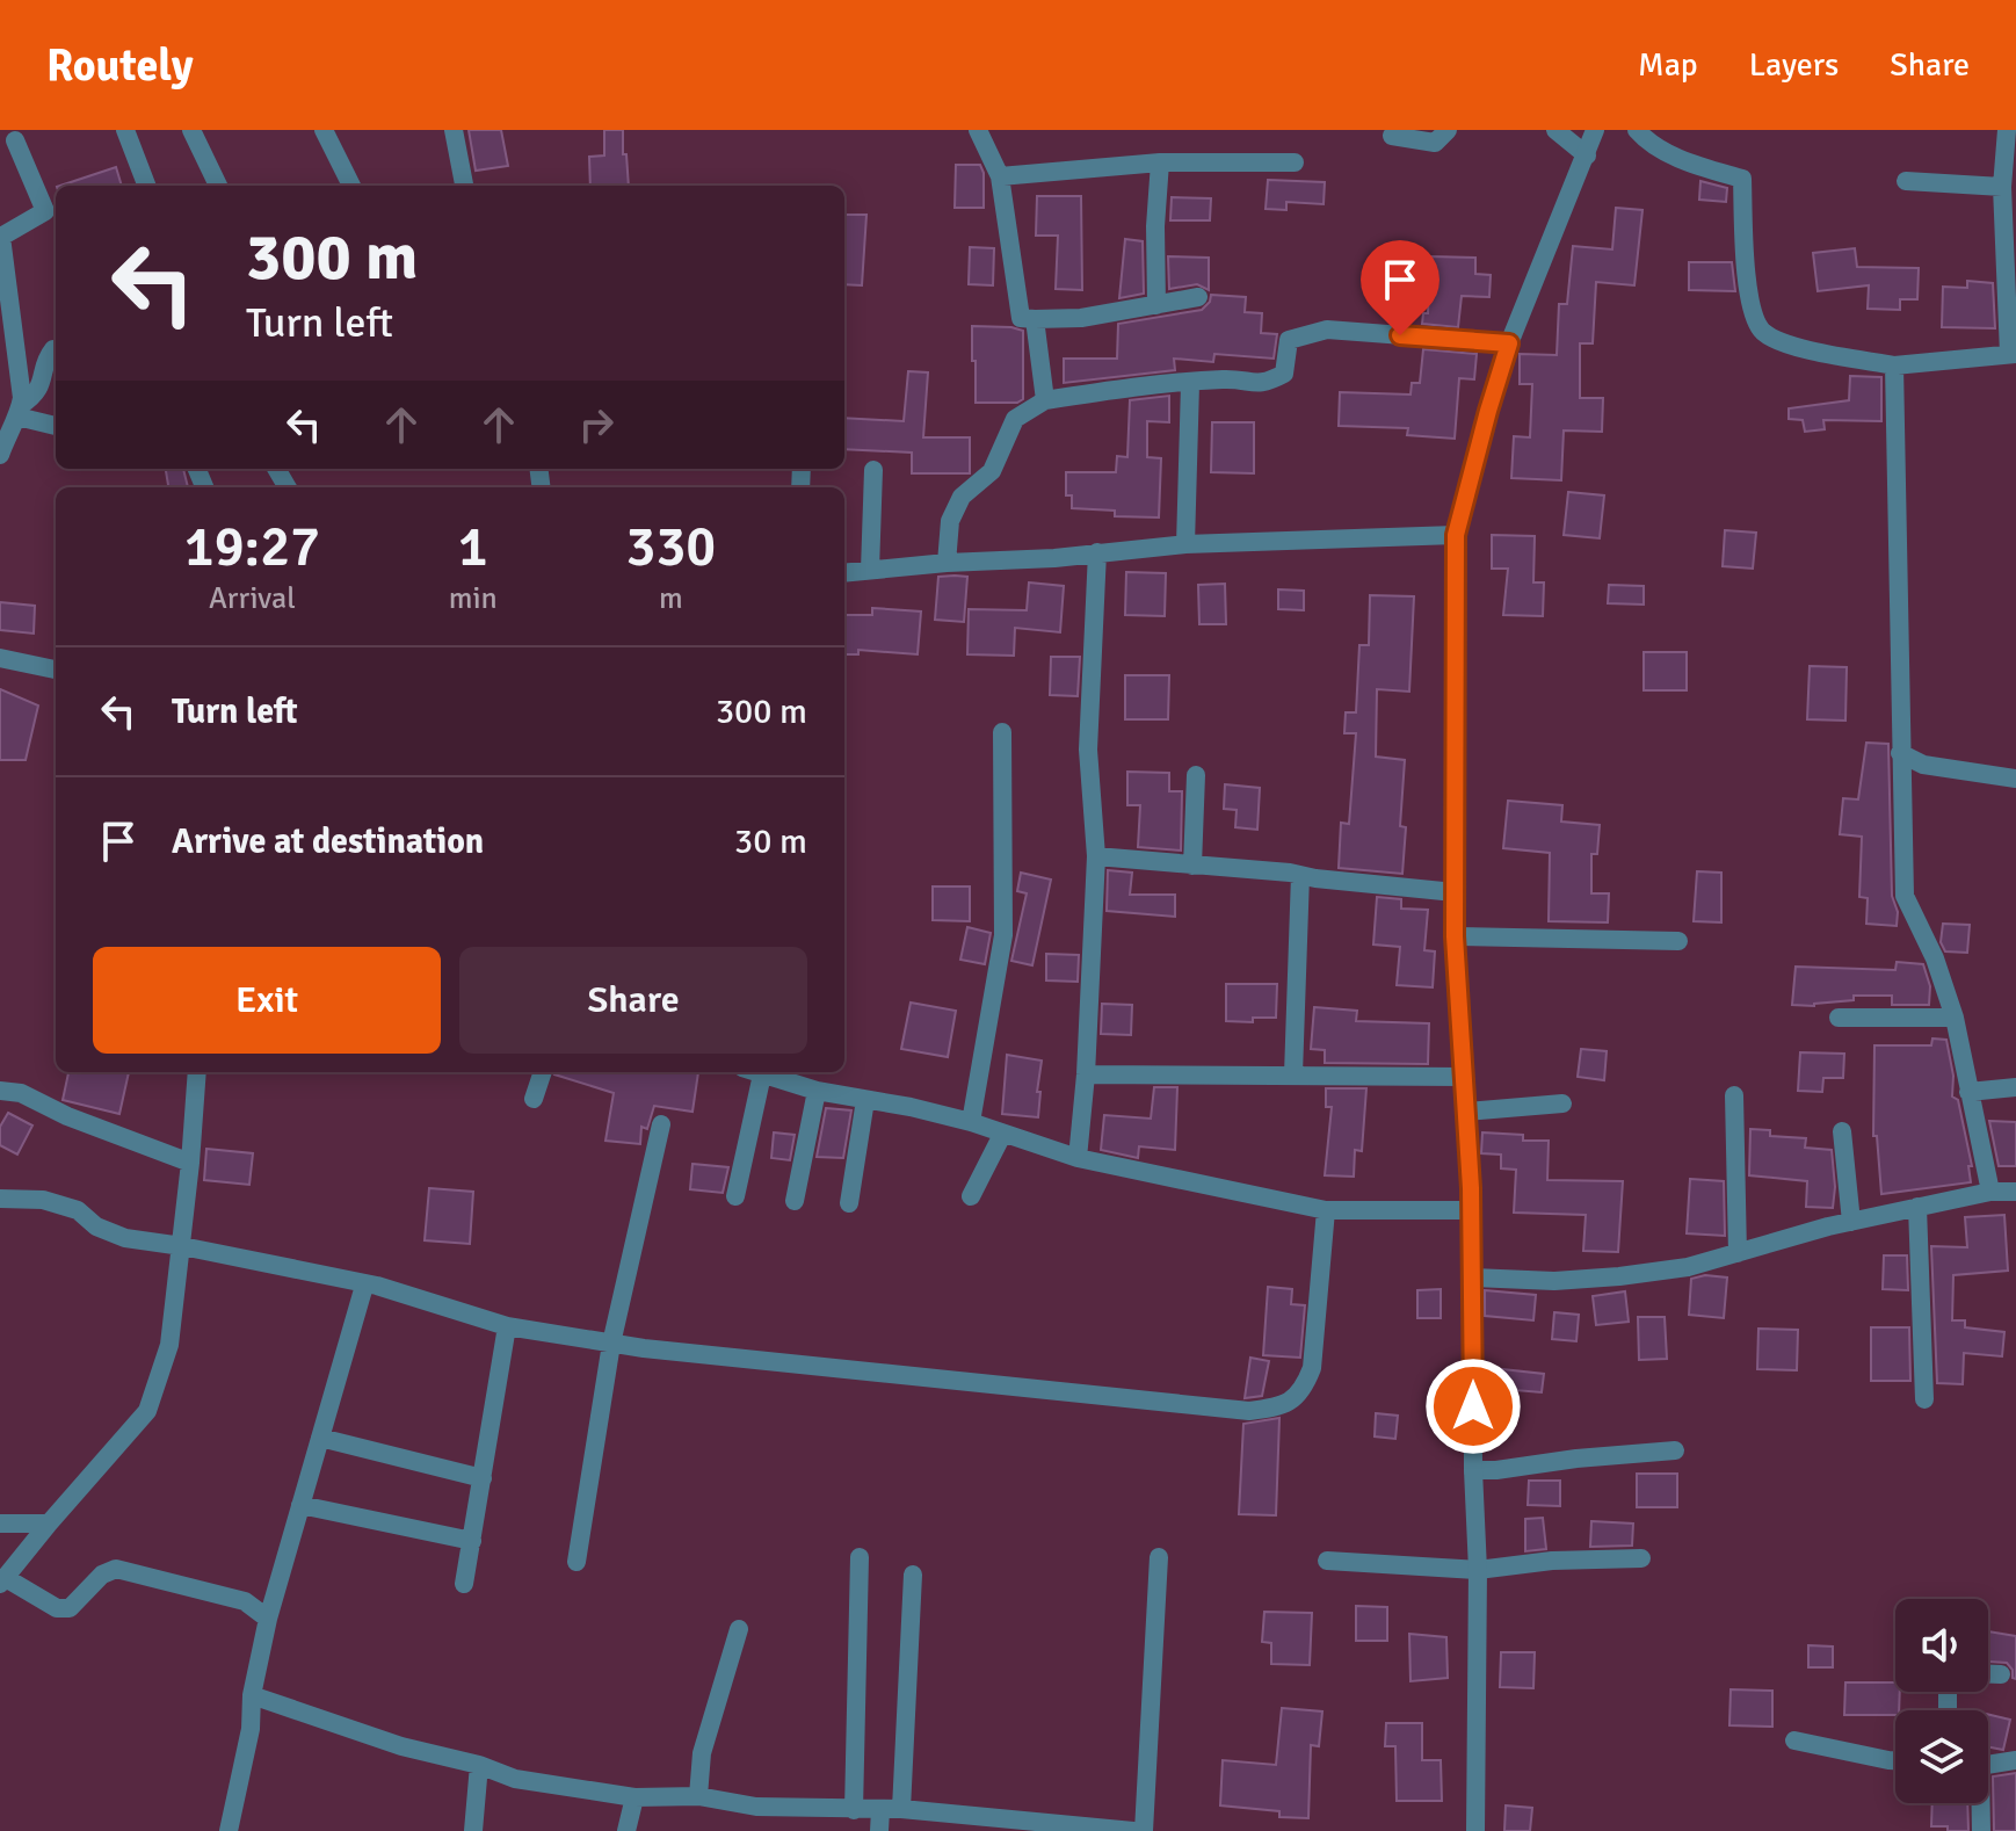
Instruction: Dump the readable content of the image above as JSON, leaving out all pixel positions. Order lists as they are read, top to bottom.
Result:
{
  "page": {
    "header": "Routely",
    "nav": ["Map", "Layers", "Share"],
    "turn": ["300 m", "Turn left"],
    "eta": [
      "19:27",
      "Arrival",
      "1",
      "min",
      "330",
      "m"
    ],
    "list": [
      {
        "name": "Turn left",
        "value": "300 m"
      },
      {
        "name": "Arrive at destination",
        "value": "30 m"
      }
    ],
    "buttons": ["Exit", "Share"]
  }
}
